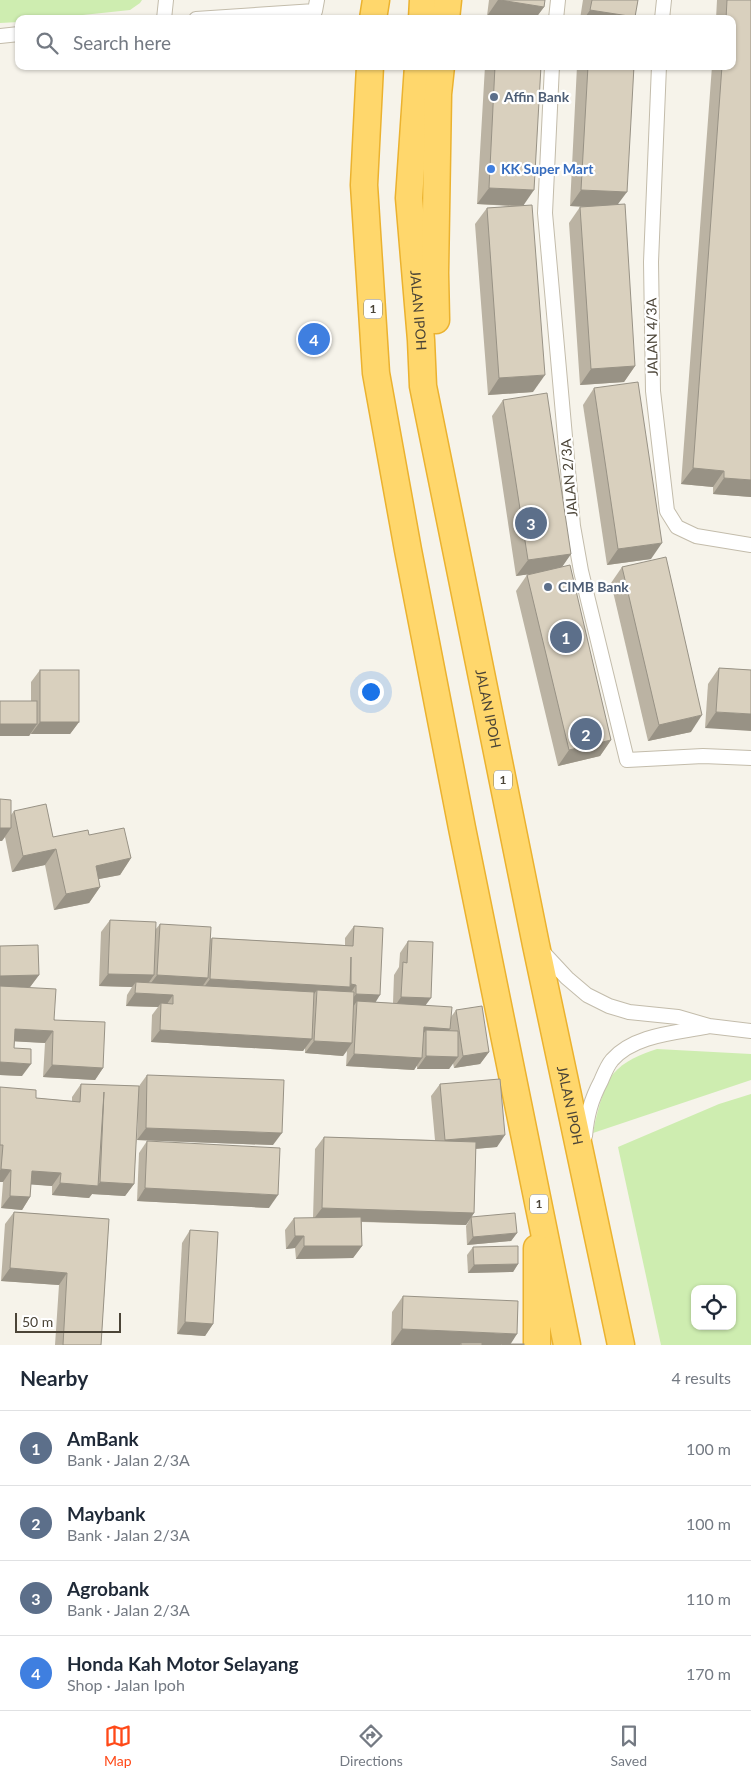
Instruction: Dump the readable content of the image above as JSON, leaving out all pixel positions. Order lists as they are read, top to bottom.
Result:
{
  "streets": {
    "highway": ["1", "JALAN IPOH"],
    "street": ["JALAN 4/3A", "JALAN 2/3A"]
  },
  "places": ["Affin Bank", "KK Super Mart", "CIMB Bank"],
  "scale_bar": "50 m",
  "page": {
    "search": "Search here",
    "pins": [
      "4",
      "3",
      "1",
      "2"
    ],
    "scale": "50 m",
    "heading": ["Nearby", "4 results"],
    "list": [
      {
        "mark": "1",
        "name": "AmBank",
        "note": "Bank · Jalan 2/3A",
        "value": "100 m"
      },
      {
        "mark": "2",
        "name": "Maybank",
        "note": "Bank · Jalan 2/3A",
        "value": "100 m"
      },
      {
        "mark": "3",
        "name": "Agrobank",
        "note": "Bank · Jalan 2/3A",
        "value": "110 m"
      },
      {
        "mark": "4",
        "name": "Honda Kah Motor Selayang",
        "note": "Shop · Jalan Ipoh",
        "value": "170 m"
      }
    ],
    "nav": ["Map", "Directions", "Saved"]
  }
}
